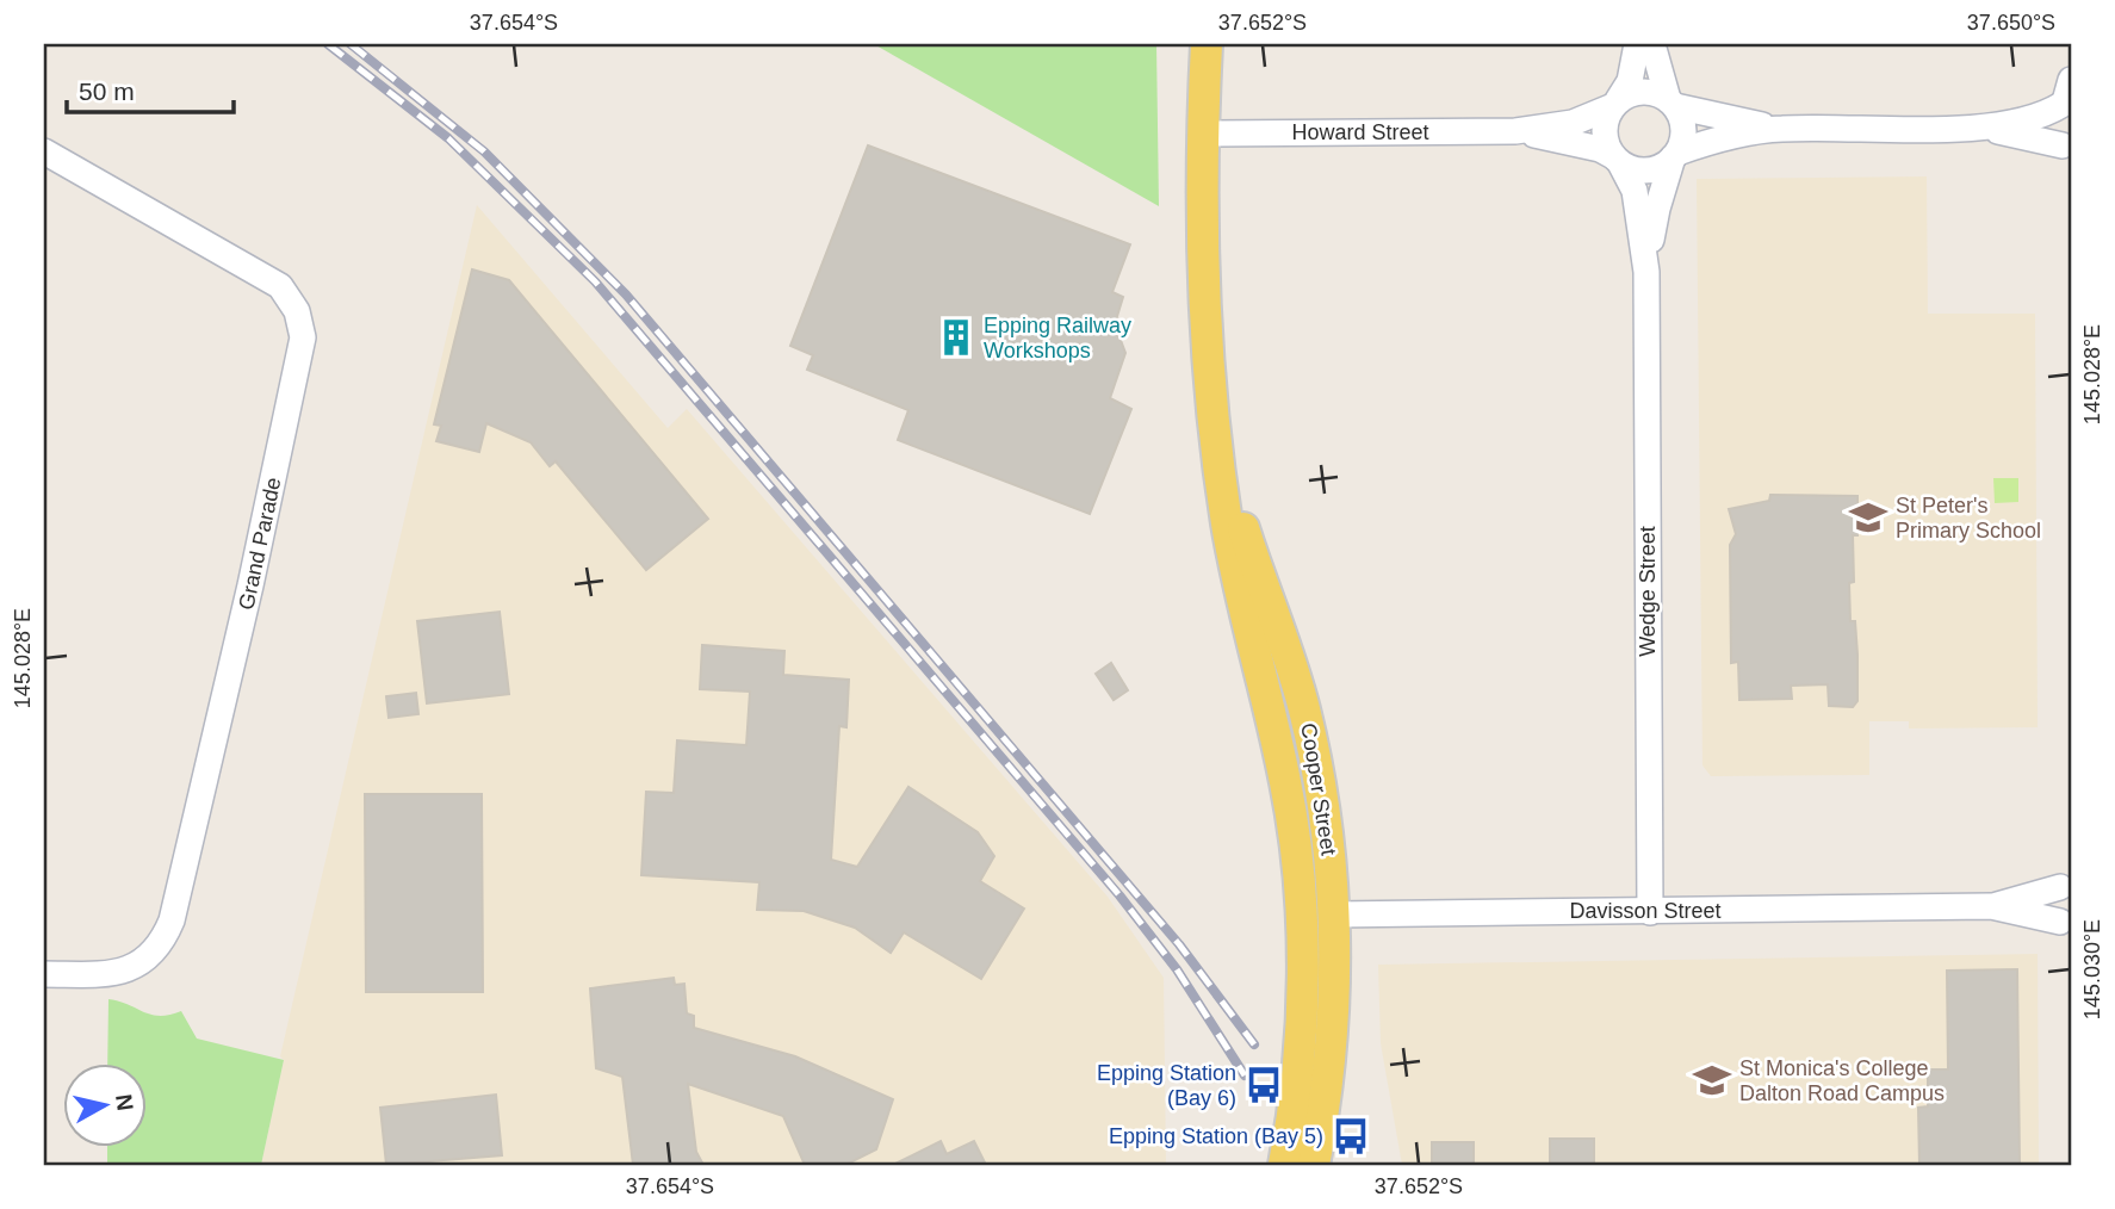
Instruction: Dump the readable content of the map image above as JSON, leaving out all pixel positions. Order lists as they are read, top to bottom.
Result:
{
  "streets": {
    "main road": ["Cooper Street", "Davisson Street"],
    "street": ["Howard Street", "Grand Parade", "Wedge Street"]
  },
  "crossings": [
    ["Howard Street", "Wedge Street"],
    ["Howard Street", "Cooper Street"],
    ["Wedge Street", "Davisson Street"],
    ["Cooper Street", "Davisson Street"]
  ],
  "places": {
    "building": ["Epping Railway Workshops"],
    "school or university": ["St Peter's Primary School", "St Monica's College Dalton Road Campus"],
    "bus stop": ["Epping Station (Bay 6)", "Epping Station (Bay 5)"]
  },
  "scale_bar": "50 m",
  "north": "right",
  "coordinates": [
    "37.654°S",
    "37.652°S",
    "37.650°S",
    "145.028°E",
    "145.030°E"
  ]
}
